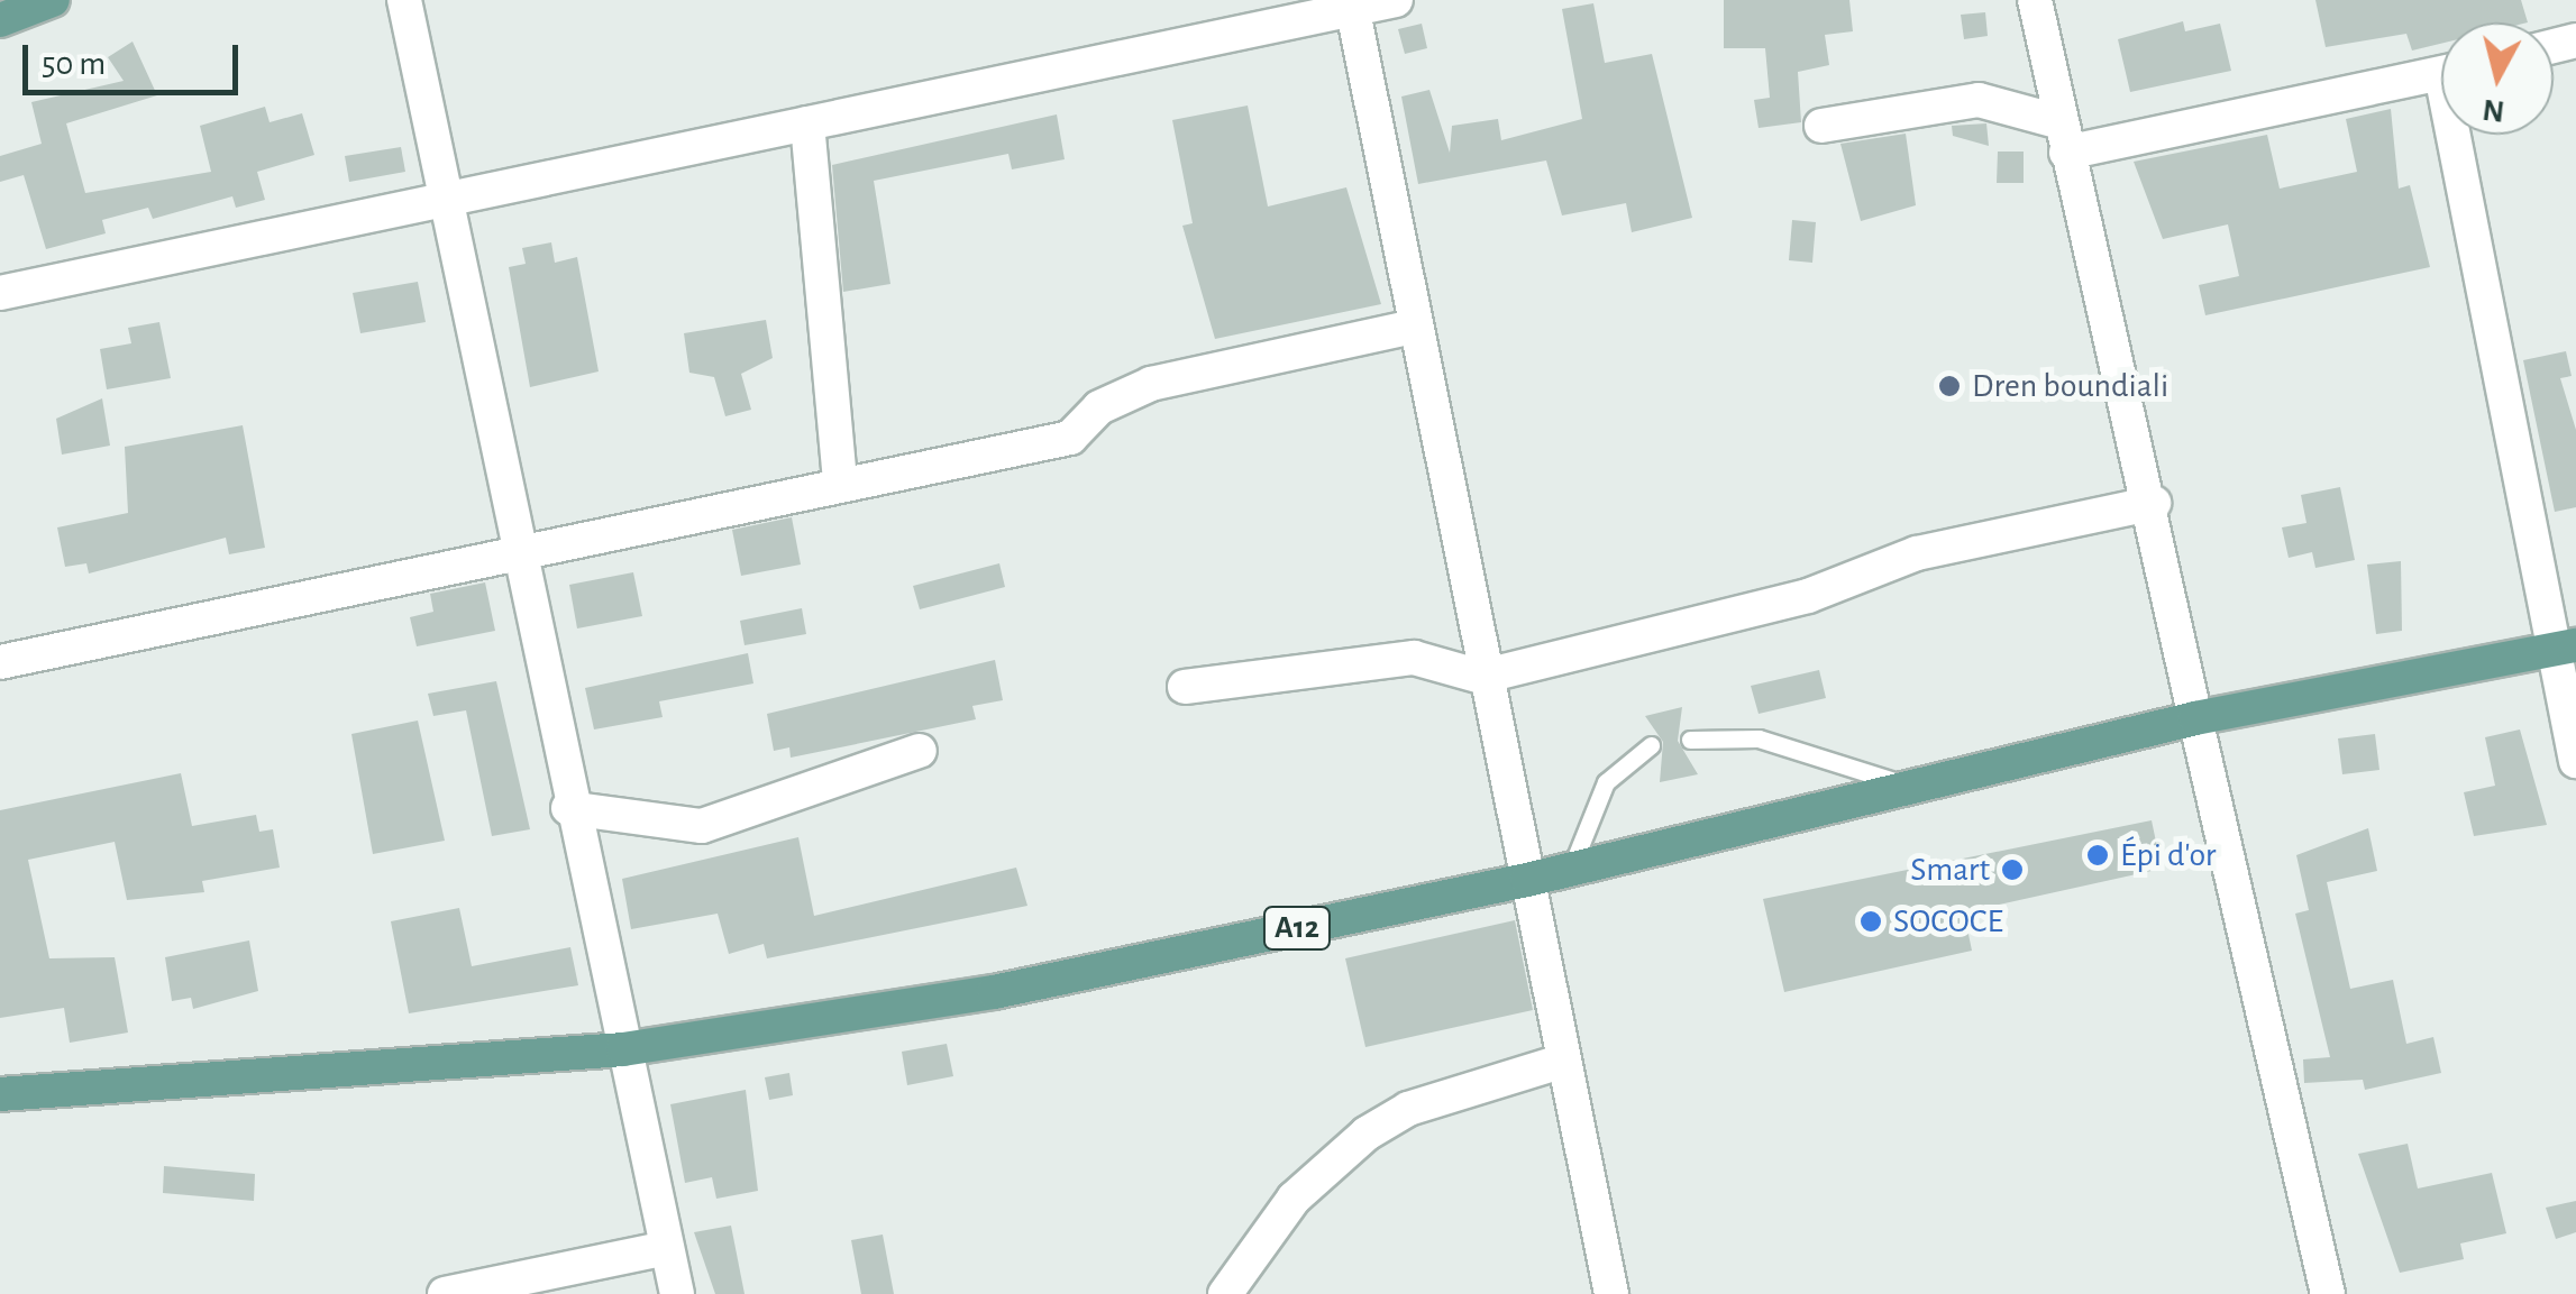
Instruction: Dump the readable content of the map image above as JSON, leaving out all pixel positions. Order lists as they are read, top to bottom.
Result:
{
  "streets": {
    "main road": ["A12"]
  },
  "places": [
    "Dren boundiali",
    "Épi d'or",
    "Smart",
    "SOCOCE"
  ],
  "scale_bar": "50 m",
  "north": "bottom"
}
